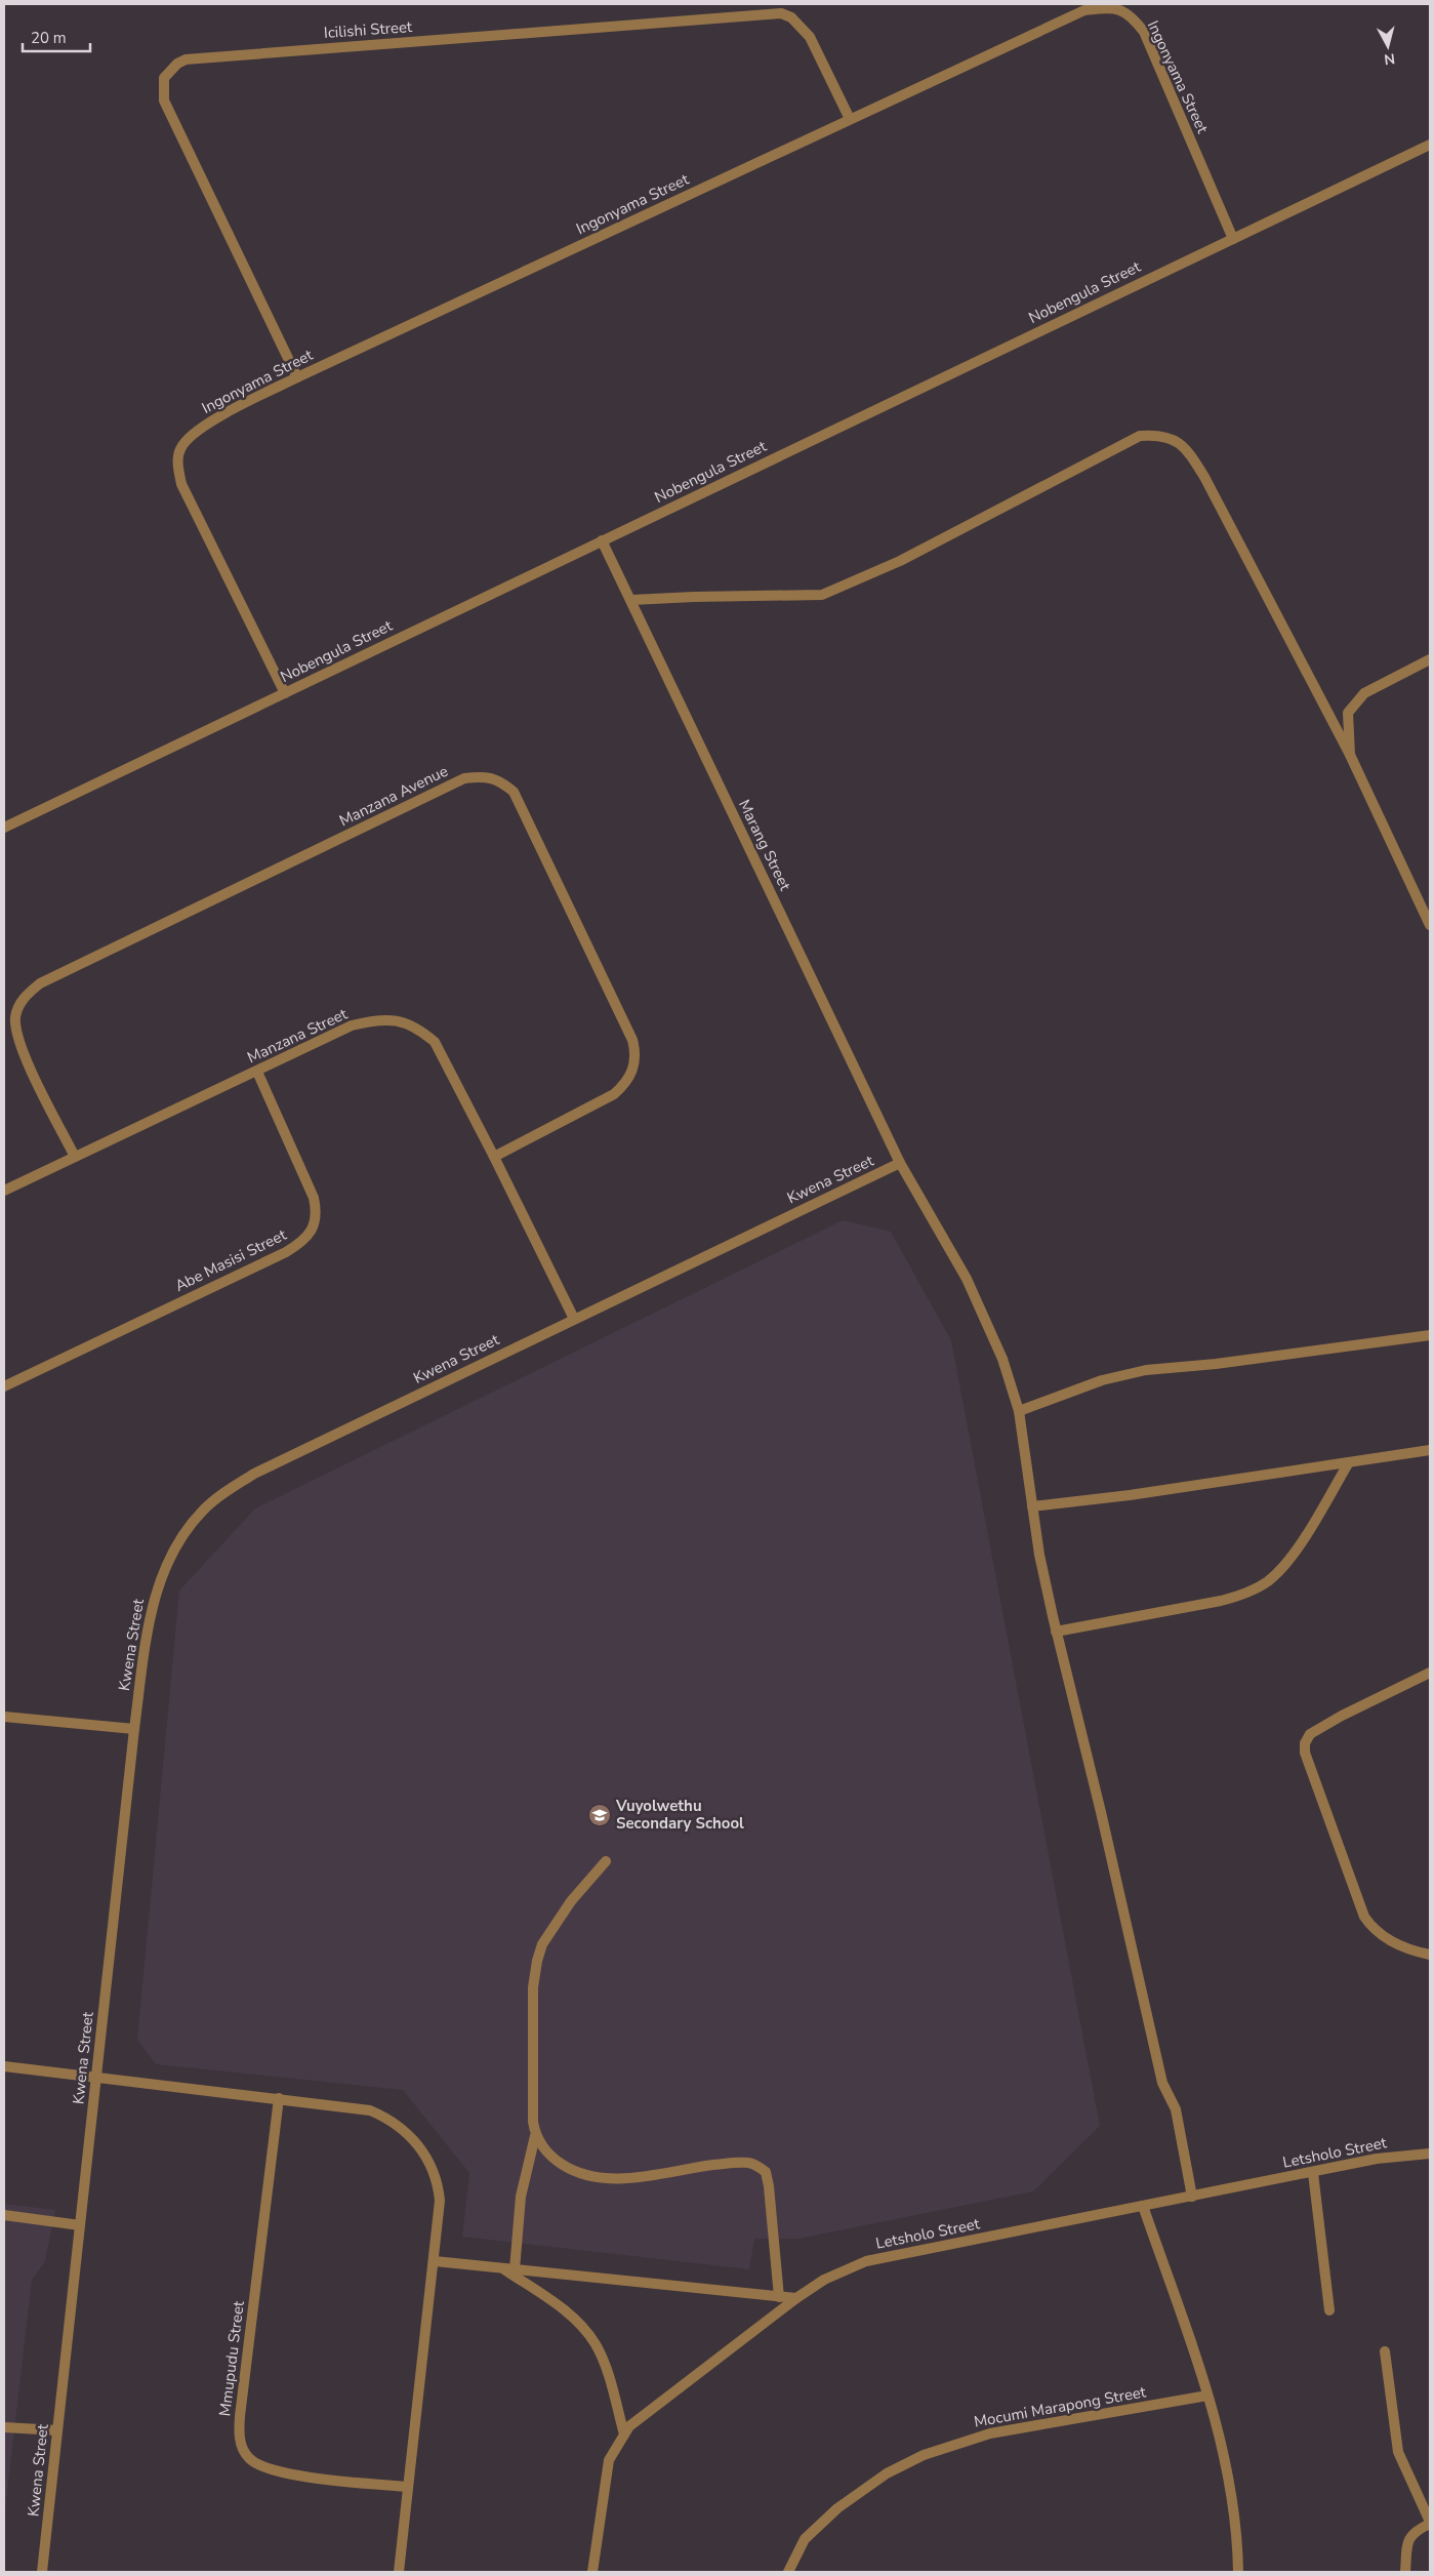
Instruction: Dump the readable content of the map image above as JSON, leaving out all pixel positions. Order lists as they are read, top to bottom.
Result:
{
  "streets": {
    "street": [
      "Icilishi Street",
      "Ingonyama Street",
      "Nobengula Street",
      "Manzana Avenue",
      "Marang Street",
      "Manzana Street",
      "Kwena Street",
      "Abe Masisi Street",
      "Letsholo Street",
      "Mmupudu Street",
      "Mocumi Marapong Street"
    ]
  },
  "crossings": [
    ["Icilishi Street", "Ingonyama Street"],
    ["Ingonyama Street", "Nobengula Street"],
    ["Nobengula Street", "Marang Street"],
    ["Manzana Avenue", "Manzana Street"],
    ["Marang Street", "Kwena Street"],
    ["Marang Street", "Letsholo Street"],
    ["Manzana Street", "Kwena Street"],
    ["Manzana Street", "Abe Masisi Street"]
  ],
  "places": {
    "school or university": ["Vuyolwethu Secondary School"]
  },
  "scale_bar": "20 m",
  "north": "bottom"
}
